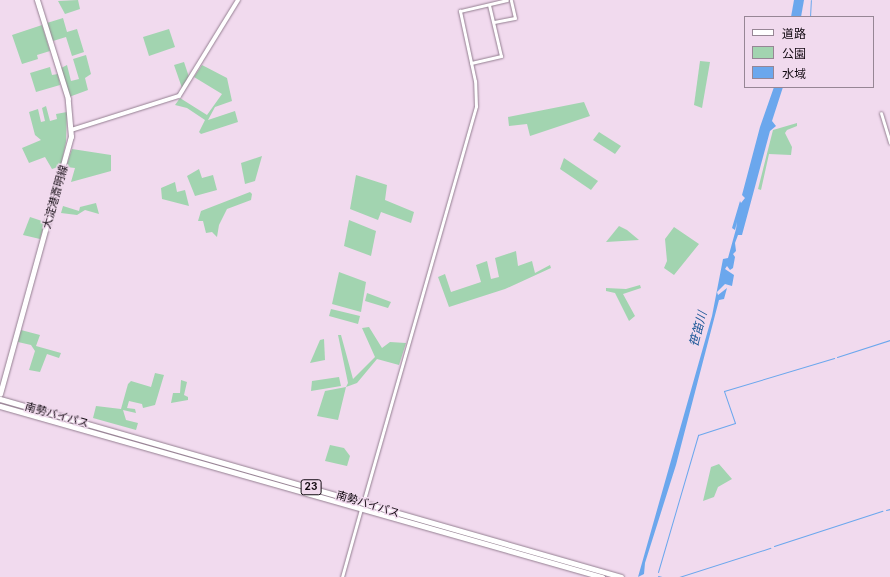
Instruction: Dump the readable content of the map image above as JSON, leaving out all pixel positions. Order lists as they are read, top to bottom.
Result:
{
  "streets": {
    "highway": ["南勢バイパス", "23"],
    "main road": ["大淀港斎明線"]
  },
  "water": ["笹笛川"],
  "legend": ["道路", "公園", "水域"]
}
